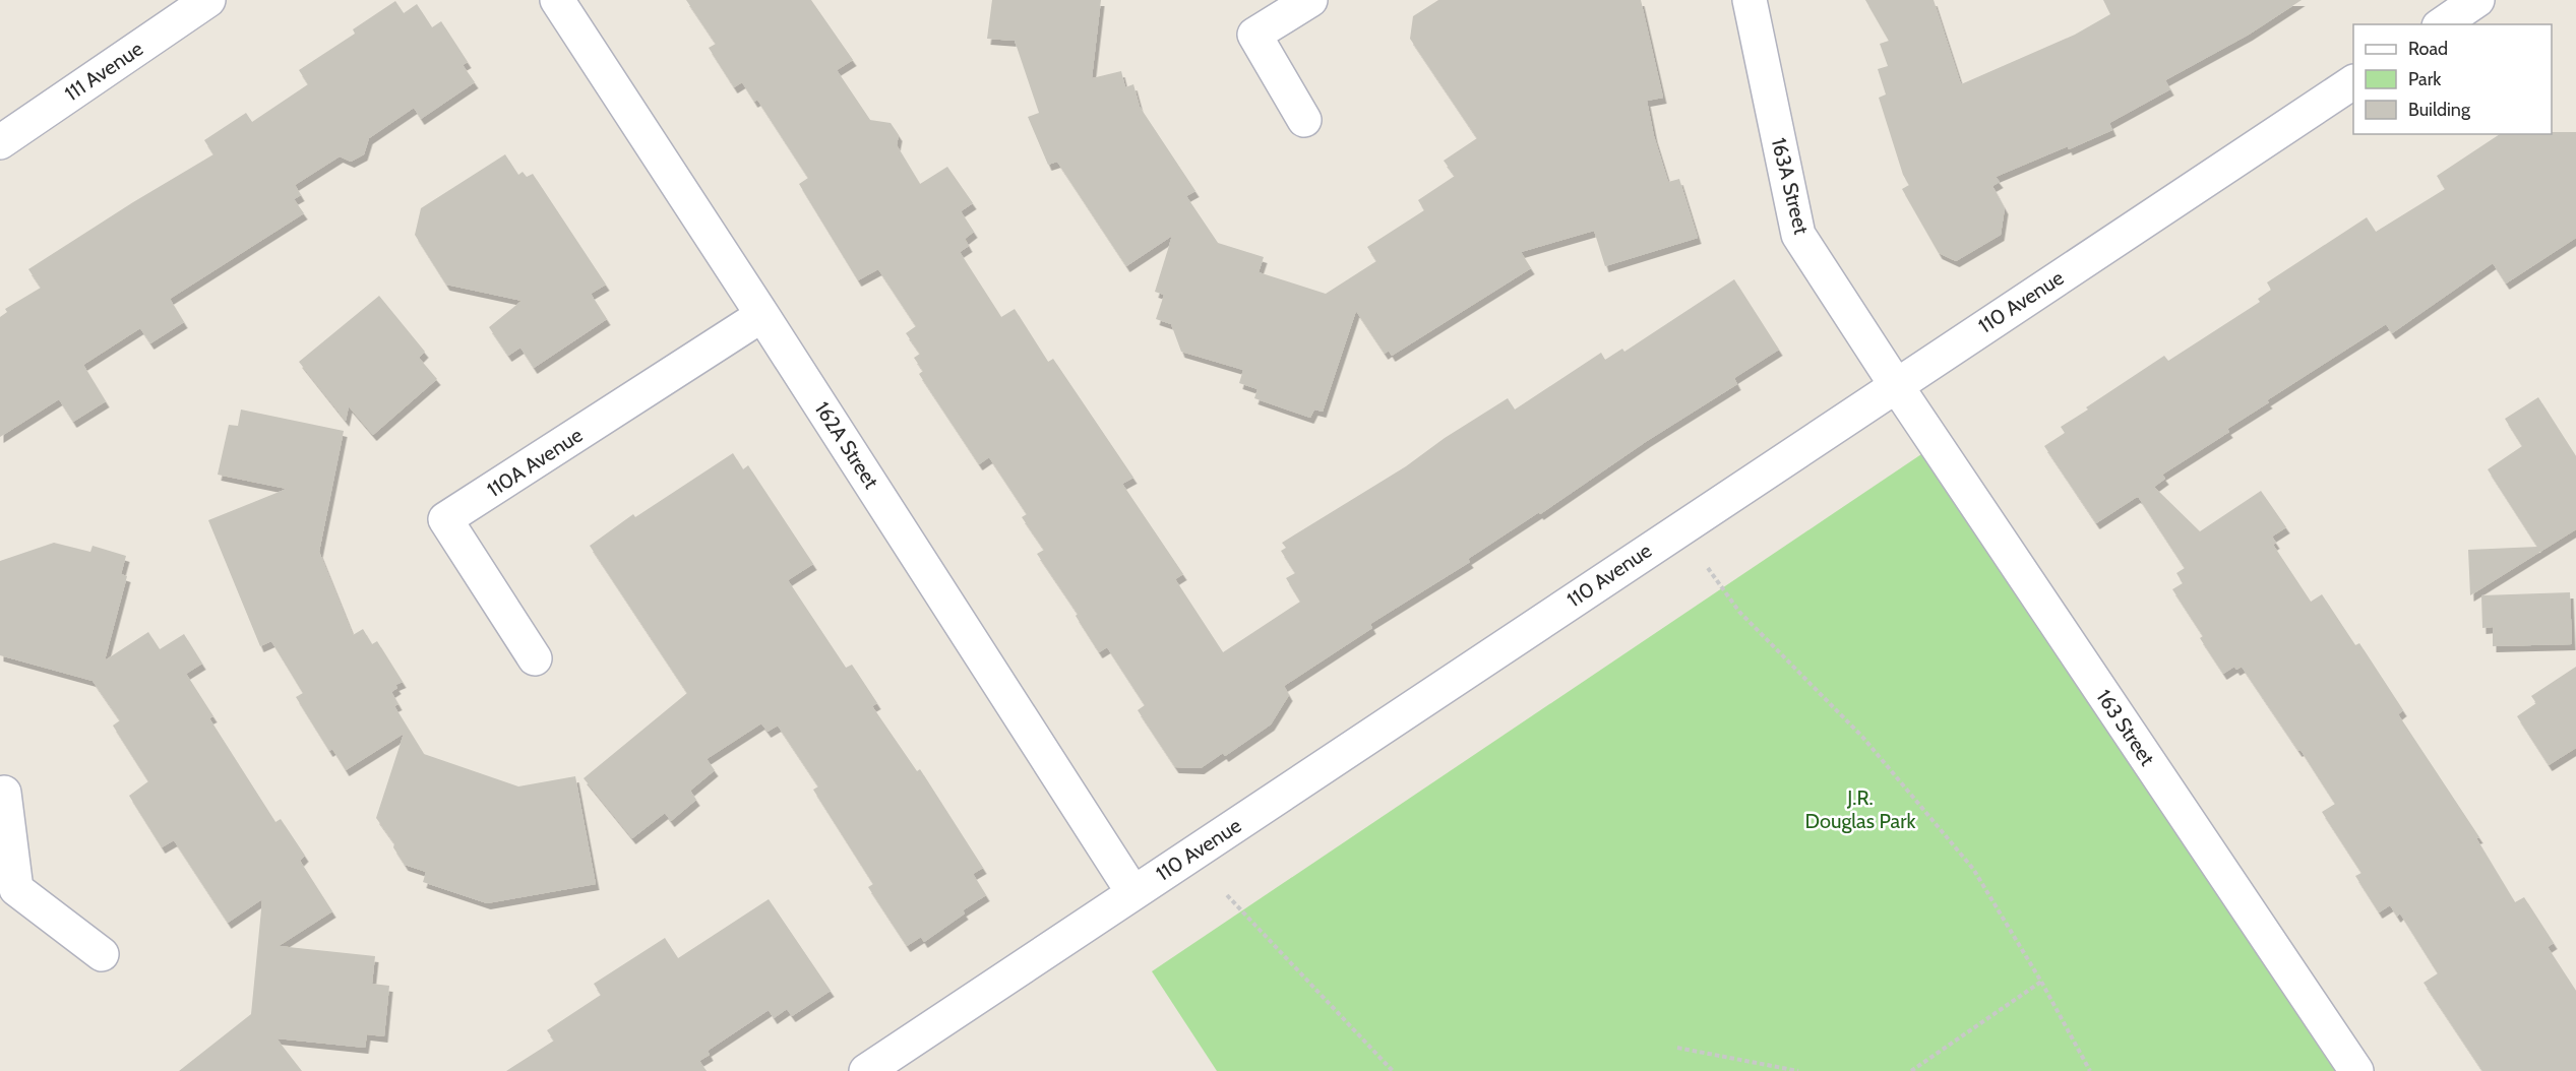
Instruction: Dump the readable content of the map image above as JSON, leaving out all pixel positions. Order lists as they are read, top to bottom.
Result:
{
  "streets": {
    "street": [
      "111 Avenue",
      "163A Street",
      "110 Avenue",
      "162A Street",
      "110A Avenue",
      "163 Street"
    ]
  },
  "crossings": [
    ["163A Street", "110 Avenue"],
    ["163A Street", "163 Street"],
    ["110 Avenue", "162A Street"],
    ["110 Avenue", "163 Street"],
    ["162A Street", "110A Avenue"]
  ],
  "parks": ["J.R. Douglas Park"],
  "legend": ["Road", "Park", "Building"]
}
